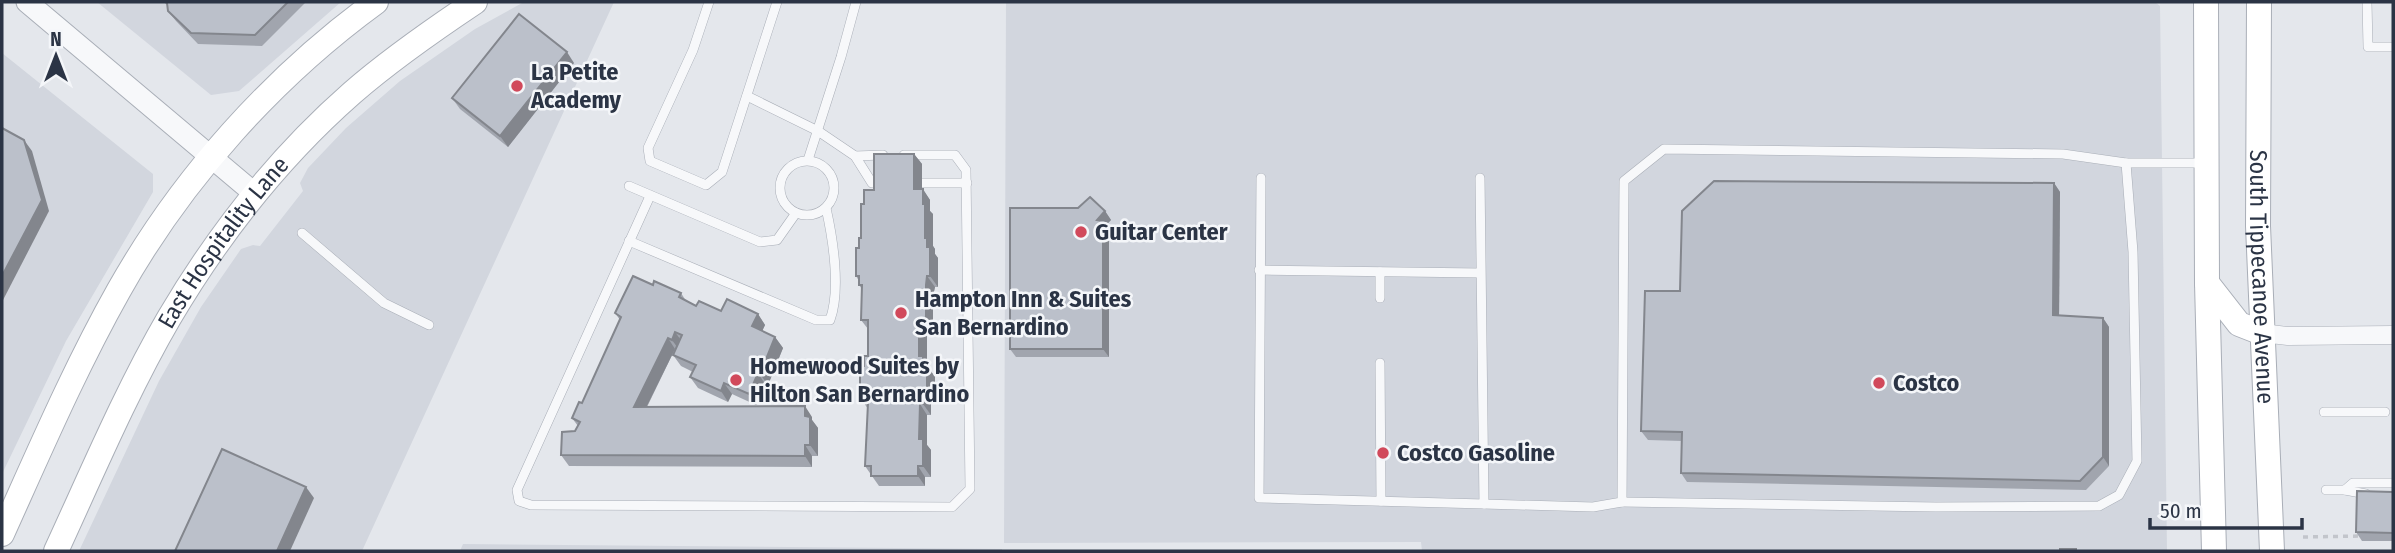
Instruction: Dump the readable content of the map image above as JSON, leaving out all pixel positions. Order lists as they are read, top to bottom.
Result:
{
  "streets": {
    "main road": ["East Hospitality Lane", "South Tippecanoe Avenue"]
  },
  "places": [
    "La Petite Academy",
    "Guitar Center",
    "Hampton Inn & Suites San Bernardino",
    "Homewood Suites by Hilton San Bernardino",
    "Costco",
    "Costco Gasoline"
  ],
  "scale_bar": "50 m",
  "north": "top"
}
